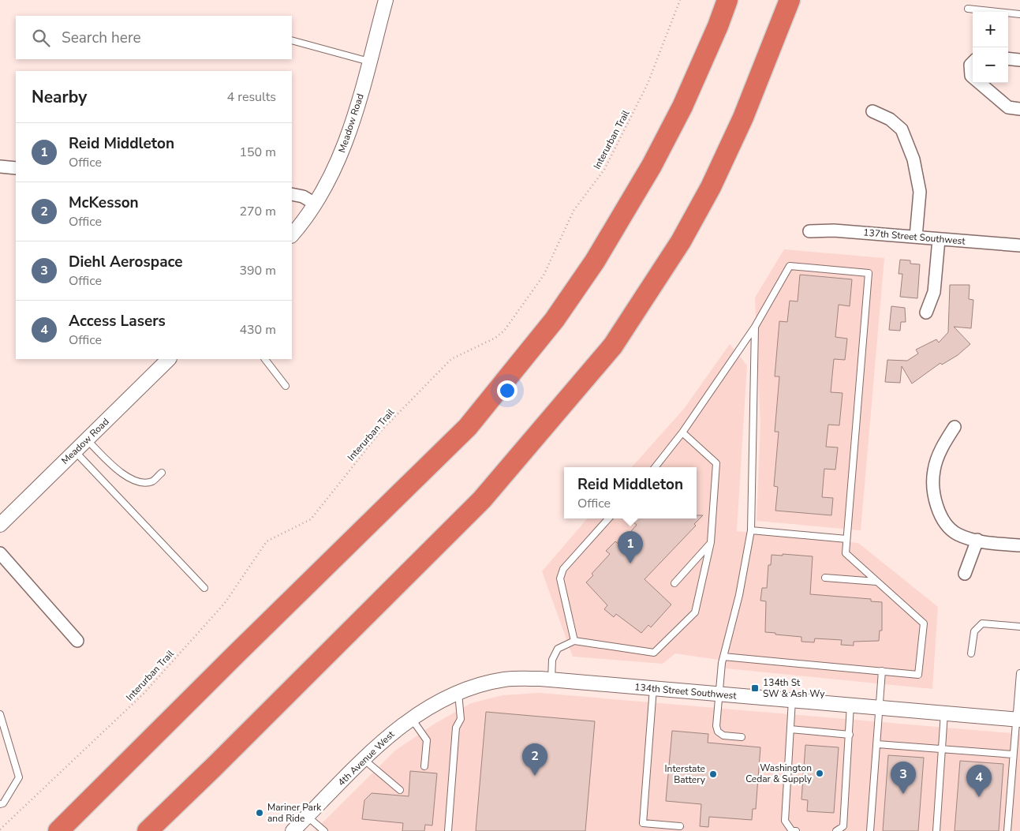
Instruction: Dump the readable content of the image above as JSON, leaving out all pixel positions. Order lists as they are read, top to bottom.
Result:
{
  "streets": {
    "street": [
      "Meadow Road",
      "137th Street Southwest",
      "134th Street Southwest",
      "4th Avenue West"
    ],
    "path": ["Interurban Trail"]
  },
  "crossings": [
    ["134th Street Southwest", "4th Avenue West"]
  ],
  "places": {
    "transit": ["134th St SW & Ash Wy"],
    "other": ["Washington Cedar & Supply", "Interstate Battery", "Mariner Park and Ride"]
  },
  "page": {
    "map_buttons": ["+", "−"],
    "search": "Search here",
    "heading": ["Nearby", "4 results"],
    "list": [
      {
        "mark": "1",
        "name": "Reid Middleton",
        "note": "Office",
        "value": "150 m"
      },
      {
        "mark": "2",
        "name": "McKesson",
        "note": "Office",
        "value": "270 m"
      },
      {
        "mark": "3",
        "name": "Diehl Aerospace",
        "note": "Office",
        "value": "390 m"
      },
      {
        "mark": "4",
        "name": "Access Lasers",
        "note": "Office",
        "value": "430 m"
      }
    ],
    "popup": ["Reid Middleton", "Office"],
    "pins": [
      "1",
      "2",
      "3",
      "4"
    ]
  }
}
